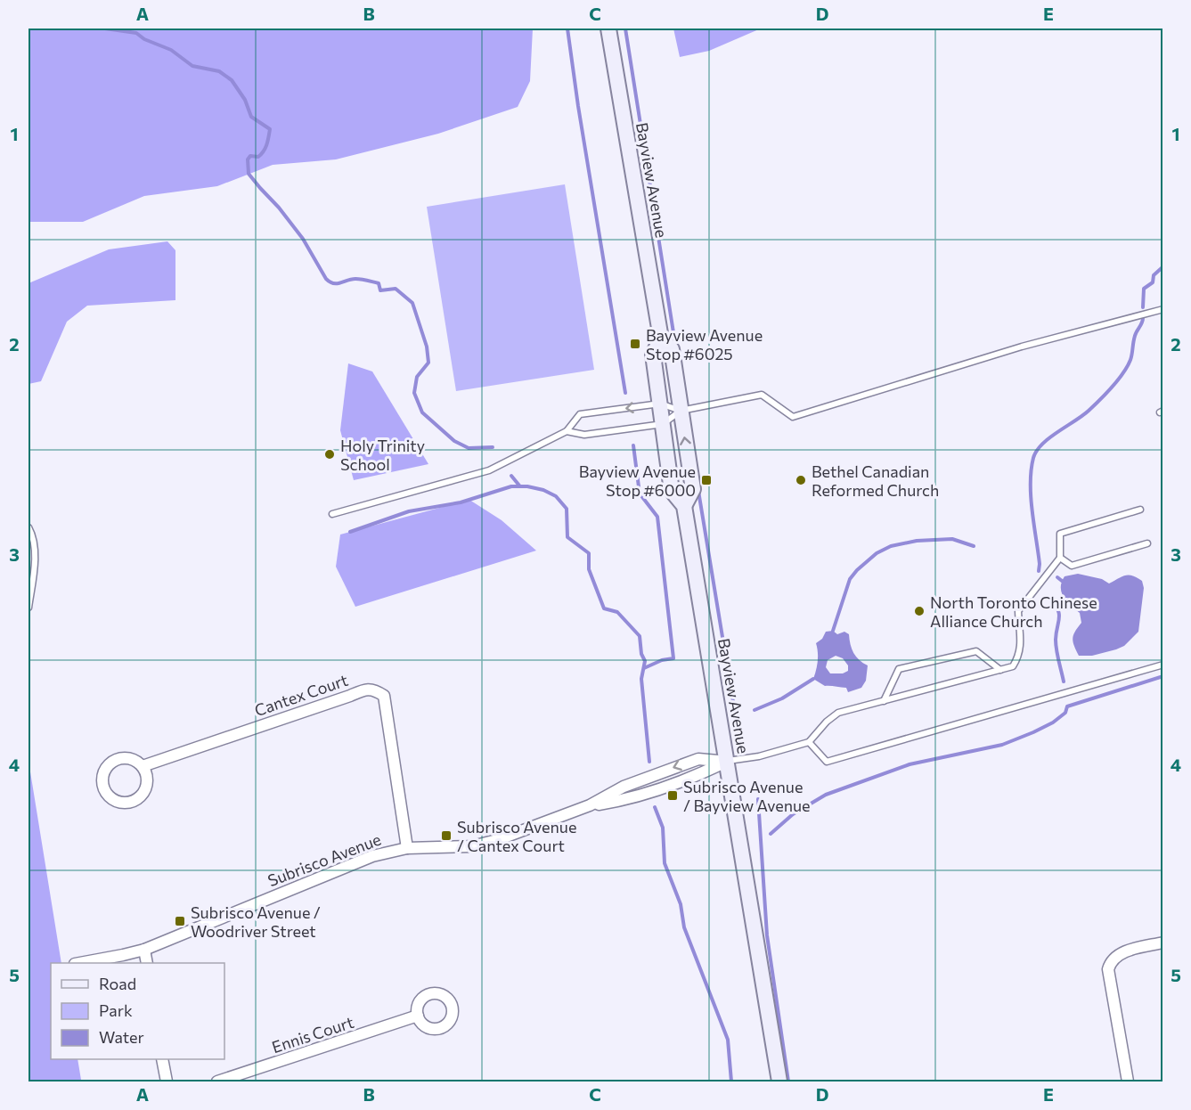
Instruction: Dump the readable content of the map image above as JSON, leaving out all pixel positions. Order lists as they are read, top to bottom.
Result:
{
  "streets": {
    "main road": ["Bayview Avenue"],
    "street": ["Cantex Court", "Subrisco Avenue", "Ennis Court"]
  },
  "crossings": [
    ["Bayview Avenue", "Subrisco Avenue"],
    ["Cantex Court", "Subrisco Avenue"]
  ],
  "places": {
    "transit": [
      "Bayview Avenue Stop #6025",
      "Bayview Avenue Stop #6000",
      "Subrisco Avenue / Bayview Avenue",
      "Subrisco Avenue / Cantex Court",
      "Subrisco Avenue / Woodriver Street"
    ],
    "other": ["Holy Trinity School", "Bethel Canadian Reformed Church", "North Toronto Chinese Alliance Church"]
  },
  "legend": ["Road", "Park", "Water"],
  "grid": {
    "columns": [
      "A",
      "B",
      "C",
      "D",
      "E"
    ],
    "rows": [
      "1",
      "2",
      "3",
      "4",
      "5"
    ]
  }
}
